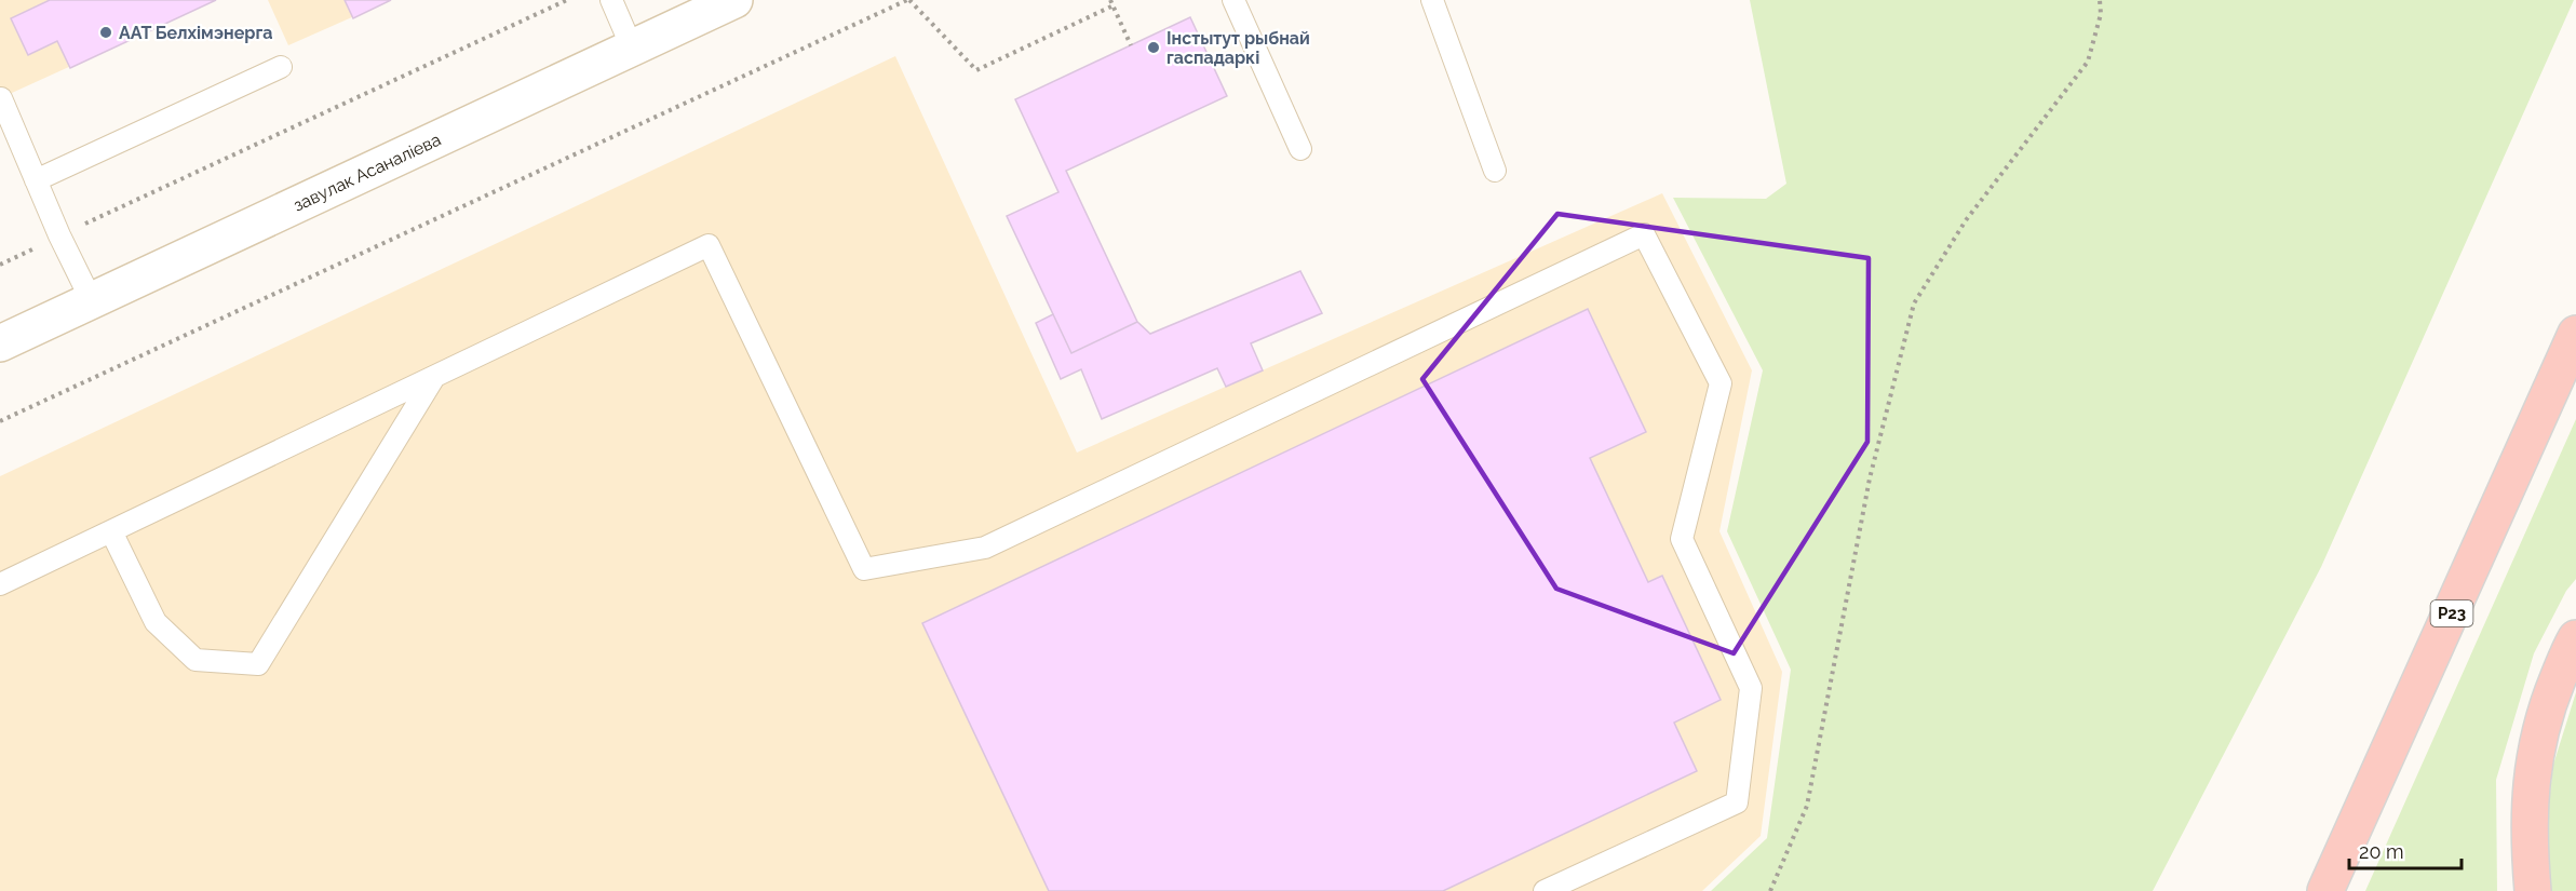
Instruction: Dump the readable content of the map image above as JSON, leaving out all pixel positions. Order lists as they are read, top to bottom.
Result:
{
  "streets": {
    "highway": ["Р23"],
    "street": ["завулак Асаналіева"]
  },
  "places": ["ААТ Белхімэнерга", "Інстытут рыбнай гаспадаркі"],
  "scale_bar": "20 m"
}
